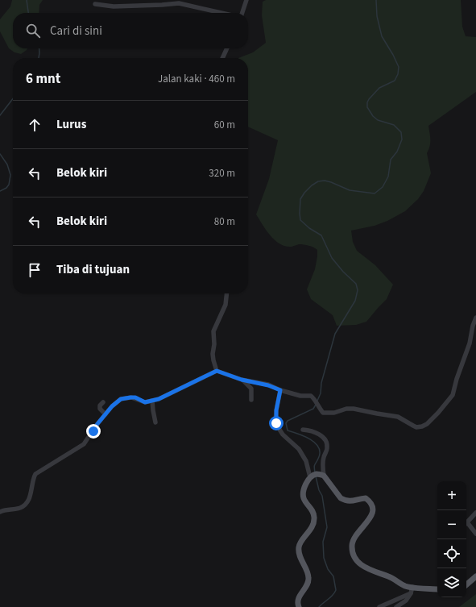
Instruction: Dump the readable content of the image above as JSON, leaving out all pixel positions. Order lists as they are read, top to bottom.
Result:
{
  "page": {
    "search": "Cari di sini",
    "heading": ["6 mnt", "Jalan kaki · 460 m"],
    "list": [
      ["Lurus", "60 m"],
      ["Belok kiri", "320 m"],
      ["Belok kiri", "80 m"],
      "Tiba di tujuan"
    ],
    "map_buttons": ["+", "−"]
  }
}
